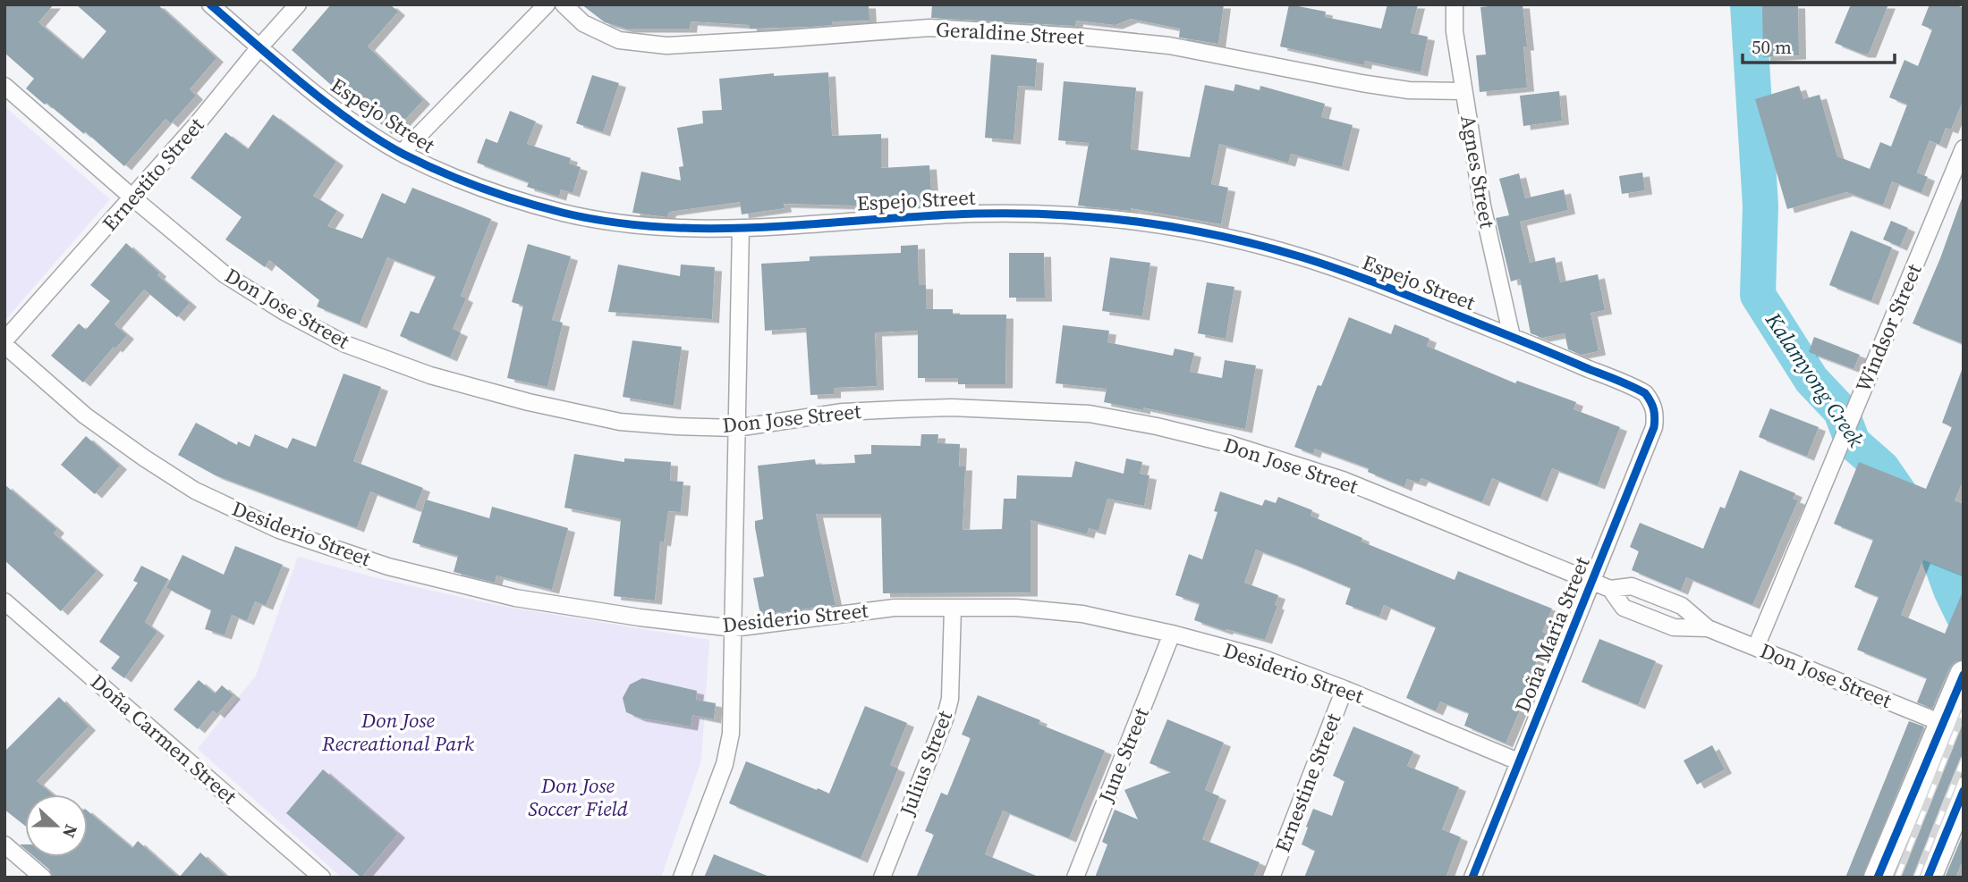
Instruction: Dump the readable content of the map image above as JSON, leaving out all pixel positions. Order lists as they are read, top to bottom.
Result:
{
  "streets": {
    "street": [
      "Geraldine Street",
      "Espejo Street",
      "Agnes Street",
      "Ernestito Street",
      "Don Jose Street",
      "Windsor Street",
      "Desiderio Street",
      "Doña Maria Street",
      "Doña Carmen Street",
      "June Street",
      "Julius Street",
      "Ernestine Street"
    ]
  },
  "crossings": [
    ["Geraldine Street", "Agnes Street"],
    ["Espejo Street", "Agnes Street"],
    ["Espejo Street", "Ernestito Street"],
    ["Espejo Street", "Doña Maria Street"],
    ["Ernestito Street", "Don Jose Street"],
    ["Ernestito Street", "Desiderio Street"],
    ["Don Jose Street", "Windsor Street"],
    ["Don Jose Street", "Doña Maria Street"],
    ["Desiderio Street", "Doña Maria Street"],
    ["Desiderio Street", "June Street"],
    ["Desiderio Street", "Julius Street"],
    ["Desiderio Street", "Ernestine Street"]
  ],
  "water": ["Kalamyong Creek"],
  "parks": ["Don Jose Recreational Park", "Don Jose Soccer Field"],
  "scale_bar": "50 m",
  "north": "right"
}
